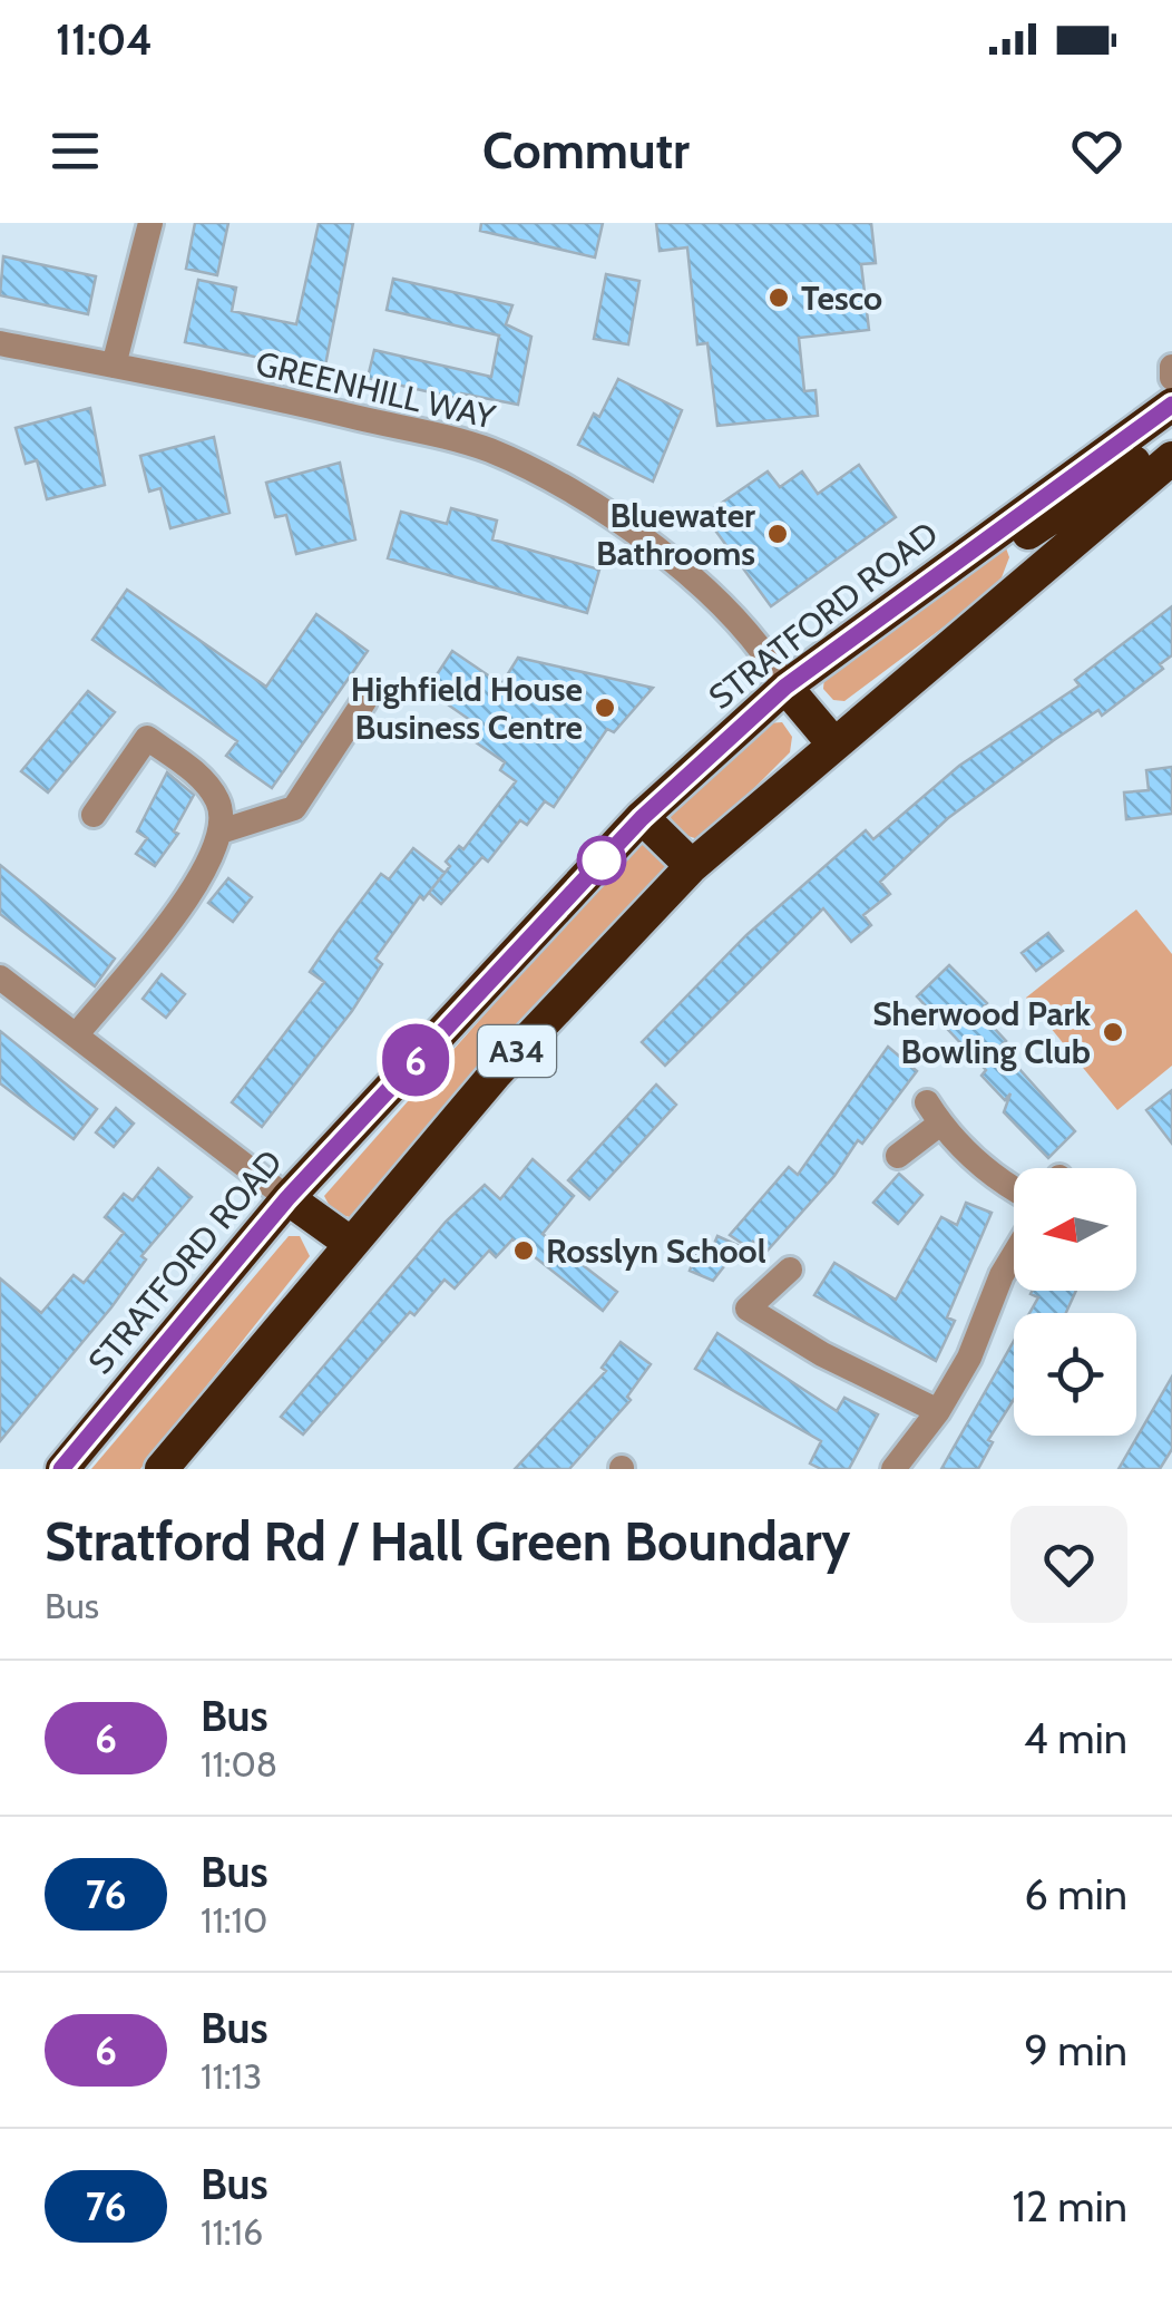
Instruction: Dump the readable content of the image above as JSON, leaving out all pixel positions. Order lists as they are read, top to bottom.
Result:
{
  "streets": {
    "highway": ["STRATFORD ROAD", "A34"],
    "street": ["GREENHILL WAY"]
  },
  "crossings": [
    ["GREENHILL WAY", "STRATFORD ROAD"]
  ],
  "places": [
    "Tesco",
    "Bluewater Bathrooms",
    "Highfield House Business Centre",
    "Sherwood Park Bowling Club",
    "Rosslyn School"
  ],
  "lines": ["bus line 6"],
  "north": "left",
  "page": {
    "status": "11:04",
    "header": "Commutr",
    "on_map": "6",
    "heading": ["Stratford Rd / Hall Green Boundary", "Bus"],
    "list": [
      {
        "mark": "6",
        "name": "Bus",
        "note": "11:08",
        "value": "4 min"
      },
      {
        "mark": "76",
        "name": "Bus",
        "note": "11:10",
        "value": "6 min"
      },
      {
        "mark": "6",
        "name": "Bus",
        "note": "11:13",
        "value": "9 min"
      },
      {
        "mark": "76",
        "name": "Bus",
        "note": "11:16",
        "value": "12 min"
      }
    ]
  }
}
